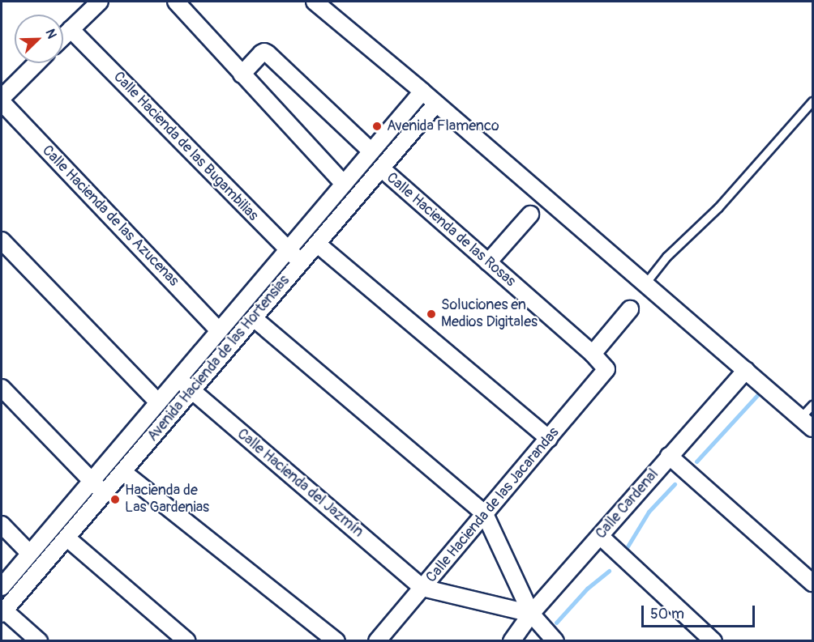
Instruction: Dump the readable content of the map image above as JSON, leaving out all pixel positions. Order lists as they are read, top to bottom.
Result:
{
  "streets": {
    "street": [
      "Calle Hacienda de las Bugambilias",
      "Calle Hacienda de las Azucenas",
      "Calle Hacienda de las Rosas",
      "Avenida Hacienda de las Hortensias",
      "Calle Hacienda del Jazmín",
      "Calle Cardenal",
      "Calle Hacienda de las Jacarandas"
    ]
  },
  "crossings": [
    ["Calle Hacienda de las Bugambilias", "Avenida Hacienda de las Hortensias"],
    ["Calle Hacienda de las Azucenas", "Avenida Hacienda de las Hortensias"],
    ["Calle Hacienda de las Rosas", "Avenida Hacienda de las Hortensias"],
    ["Calle Hacienda de las Rosas", "Calle Hacienda de las Jacarandas"],
    ["Avenida Hacienda de las Hortensias", "Calle Hacienda del Jazmín"],
    ["Calle Hacienda del Jazmín", "Calle Hacienda de las Jacarandas"]
  ],
  "places": ["Avenida Flamenco", "Soluciones en Medios Digitales", "Hacienda de Las Gardenias"],
  "scale_bar": "50 m",
  "north": "top right"
}
